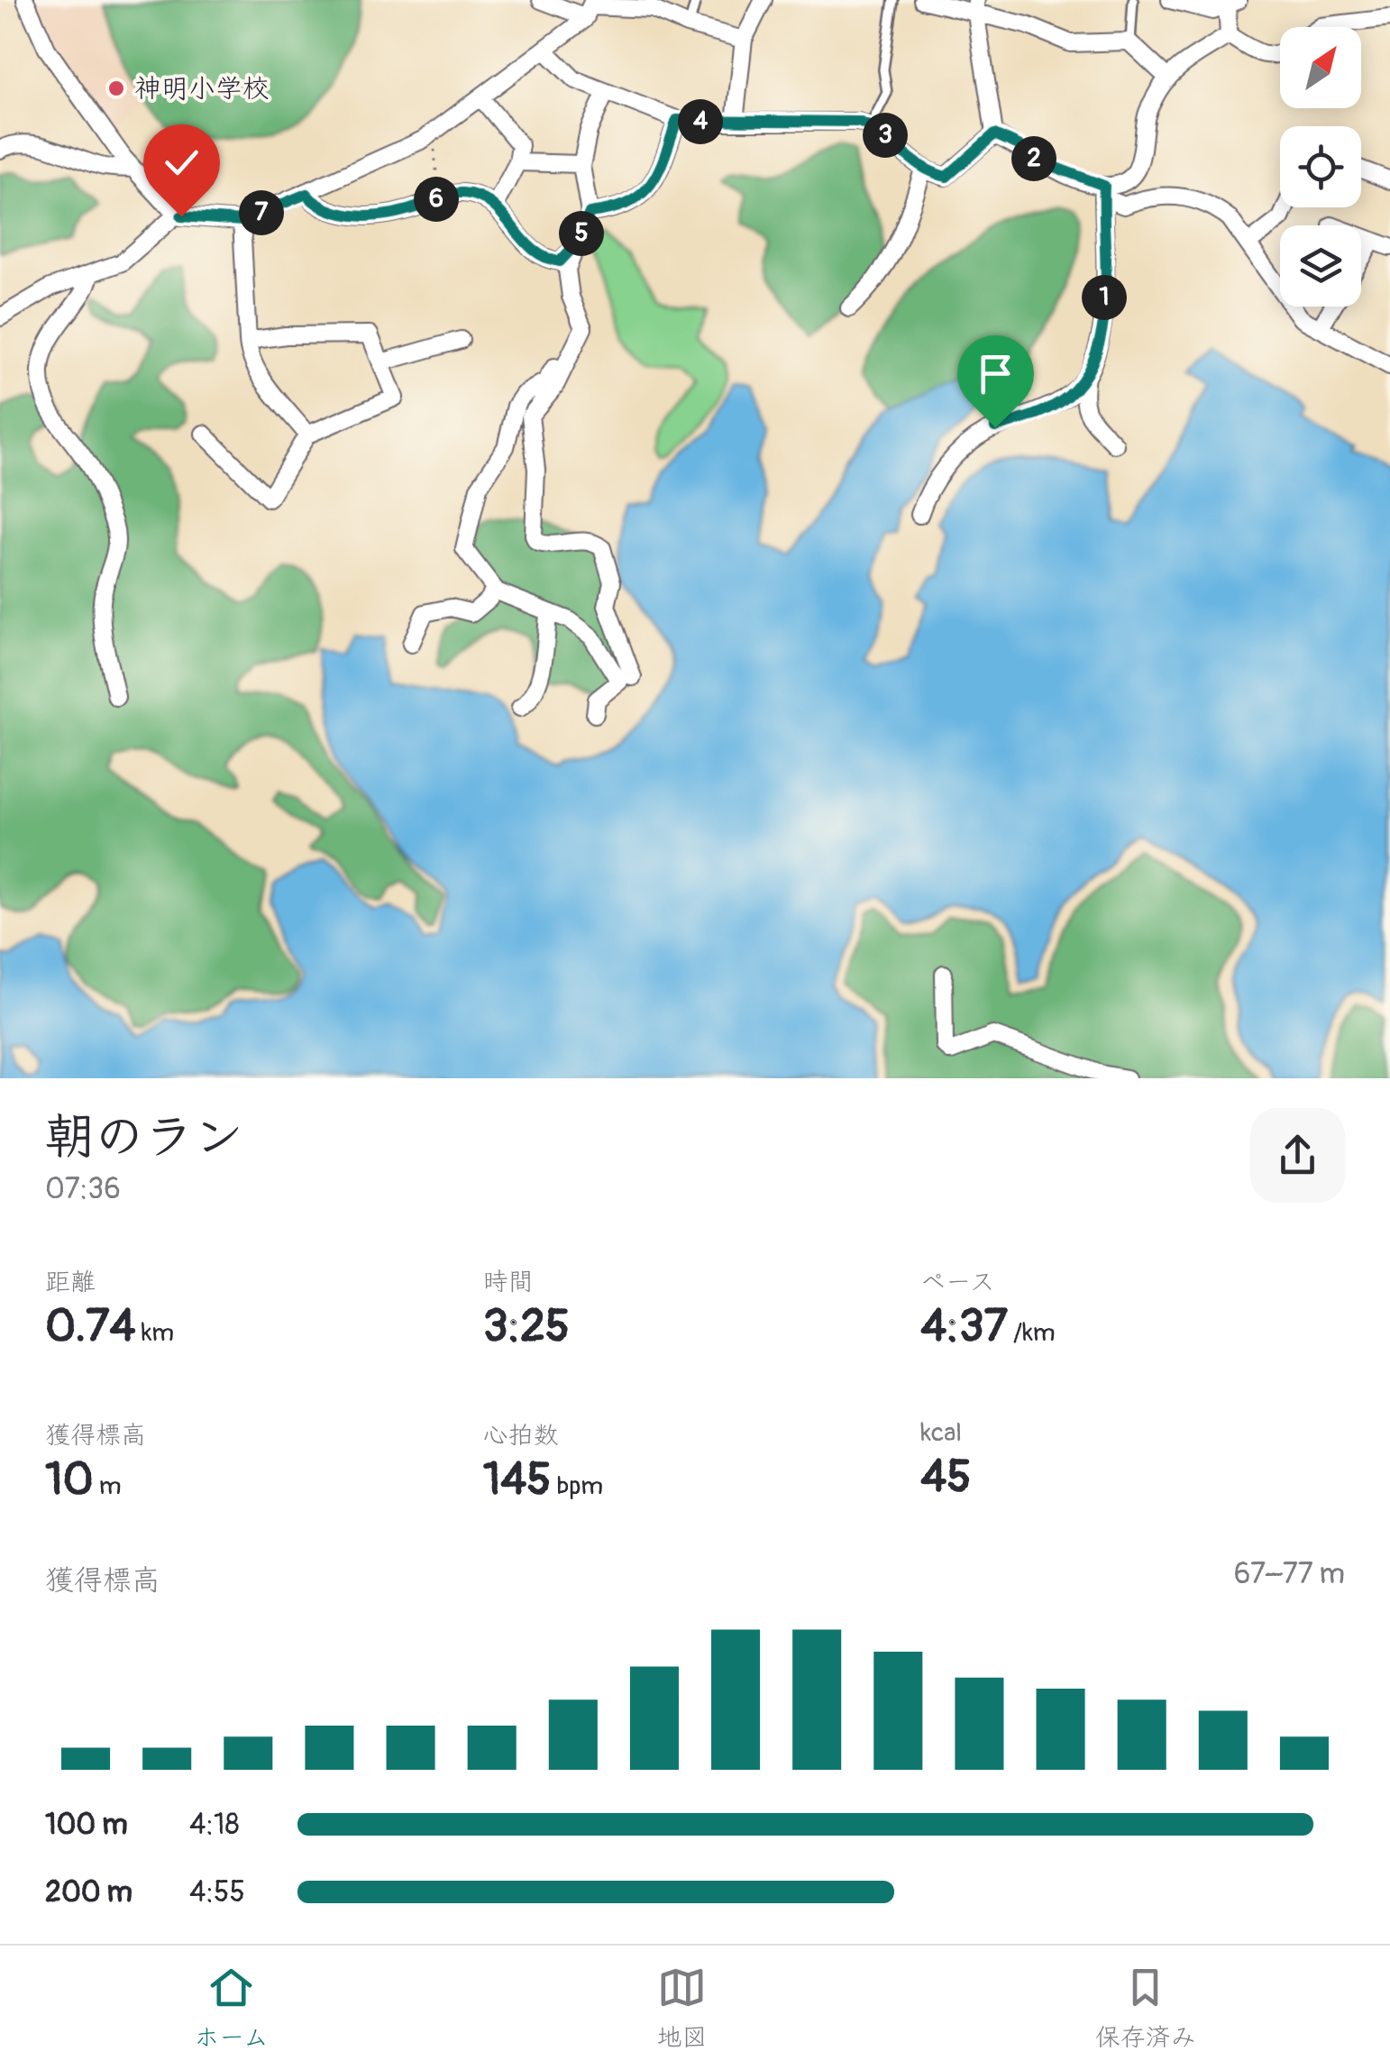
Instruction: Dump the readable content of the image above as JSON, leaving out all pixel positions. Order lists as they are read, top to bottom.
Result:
{
  "places": ["神明小学校"],
  "north": "top right",
  "page": {
    "pins": [
      "4",
      "3",
      "2",
      "6",
      "7",
      "5",
      "1"
    ],
    "heading": ["朝のラン", "07:36"],
    "stats": [
      ["距離", "0.74 km"],
      ["時間", "3:25"],
      ["ペース", "4:37 /km"],
      ["獲得標高", "10 m"],
      ["心拍数", "145 bpm"],
      ["kcal", "45"]
    ],
    "chart": ["獲得標高", "67–77 m"],
    "list": [
      {
        "name": "100 m",
        "note": "4:18"
      },
      {
        "name": "200 m",
        "note": "4:55"
      }
    ],
    "tabs": ["ホーム", "地図", "保存済み"]
  }
}
